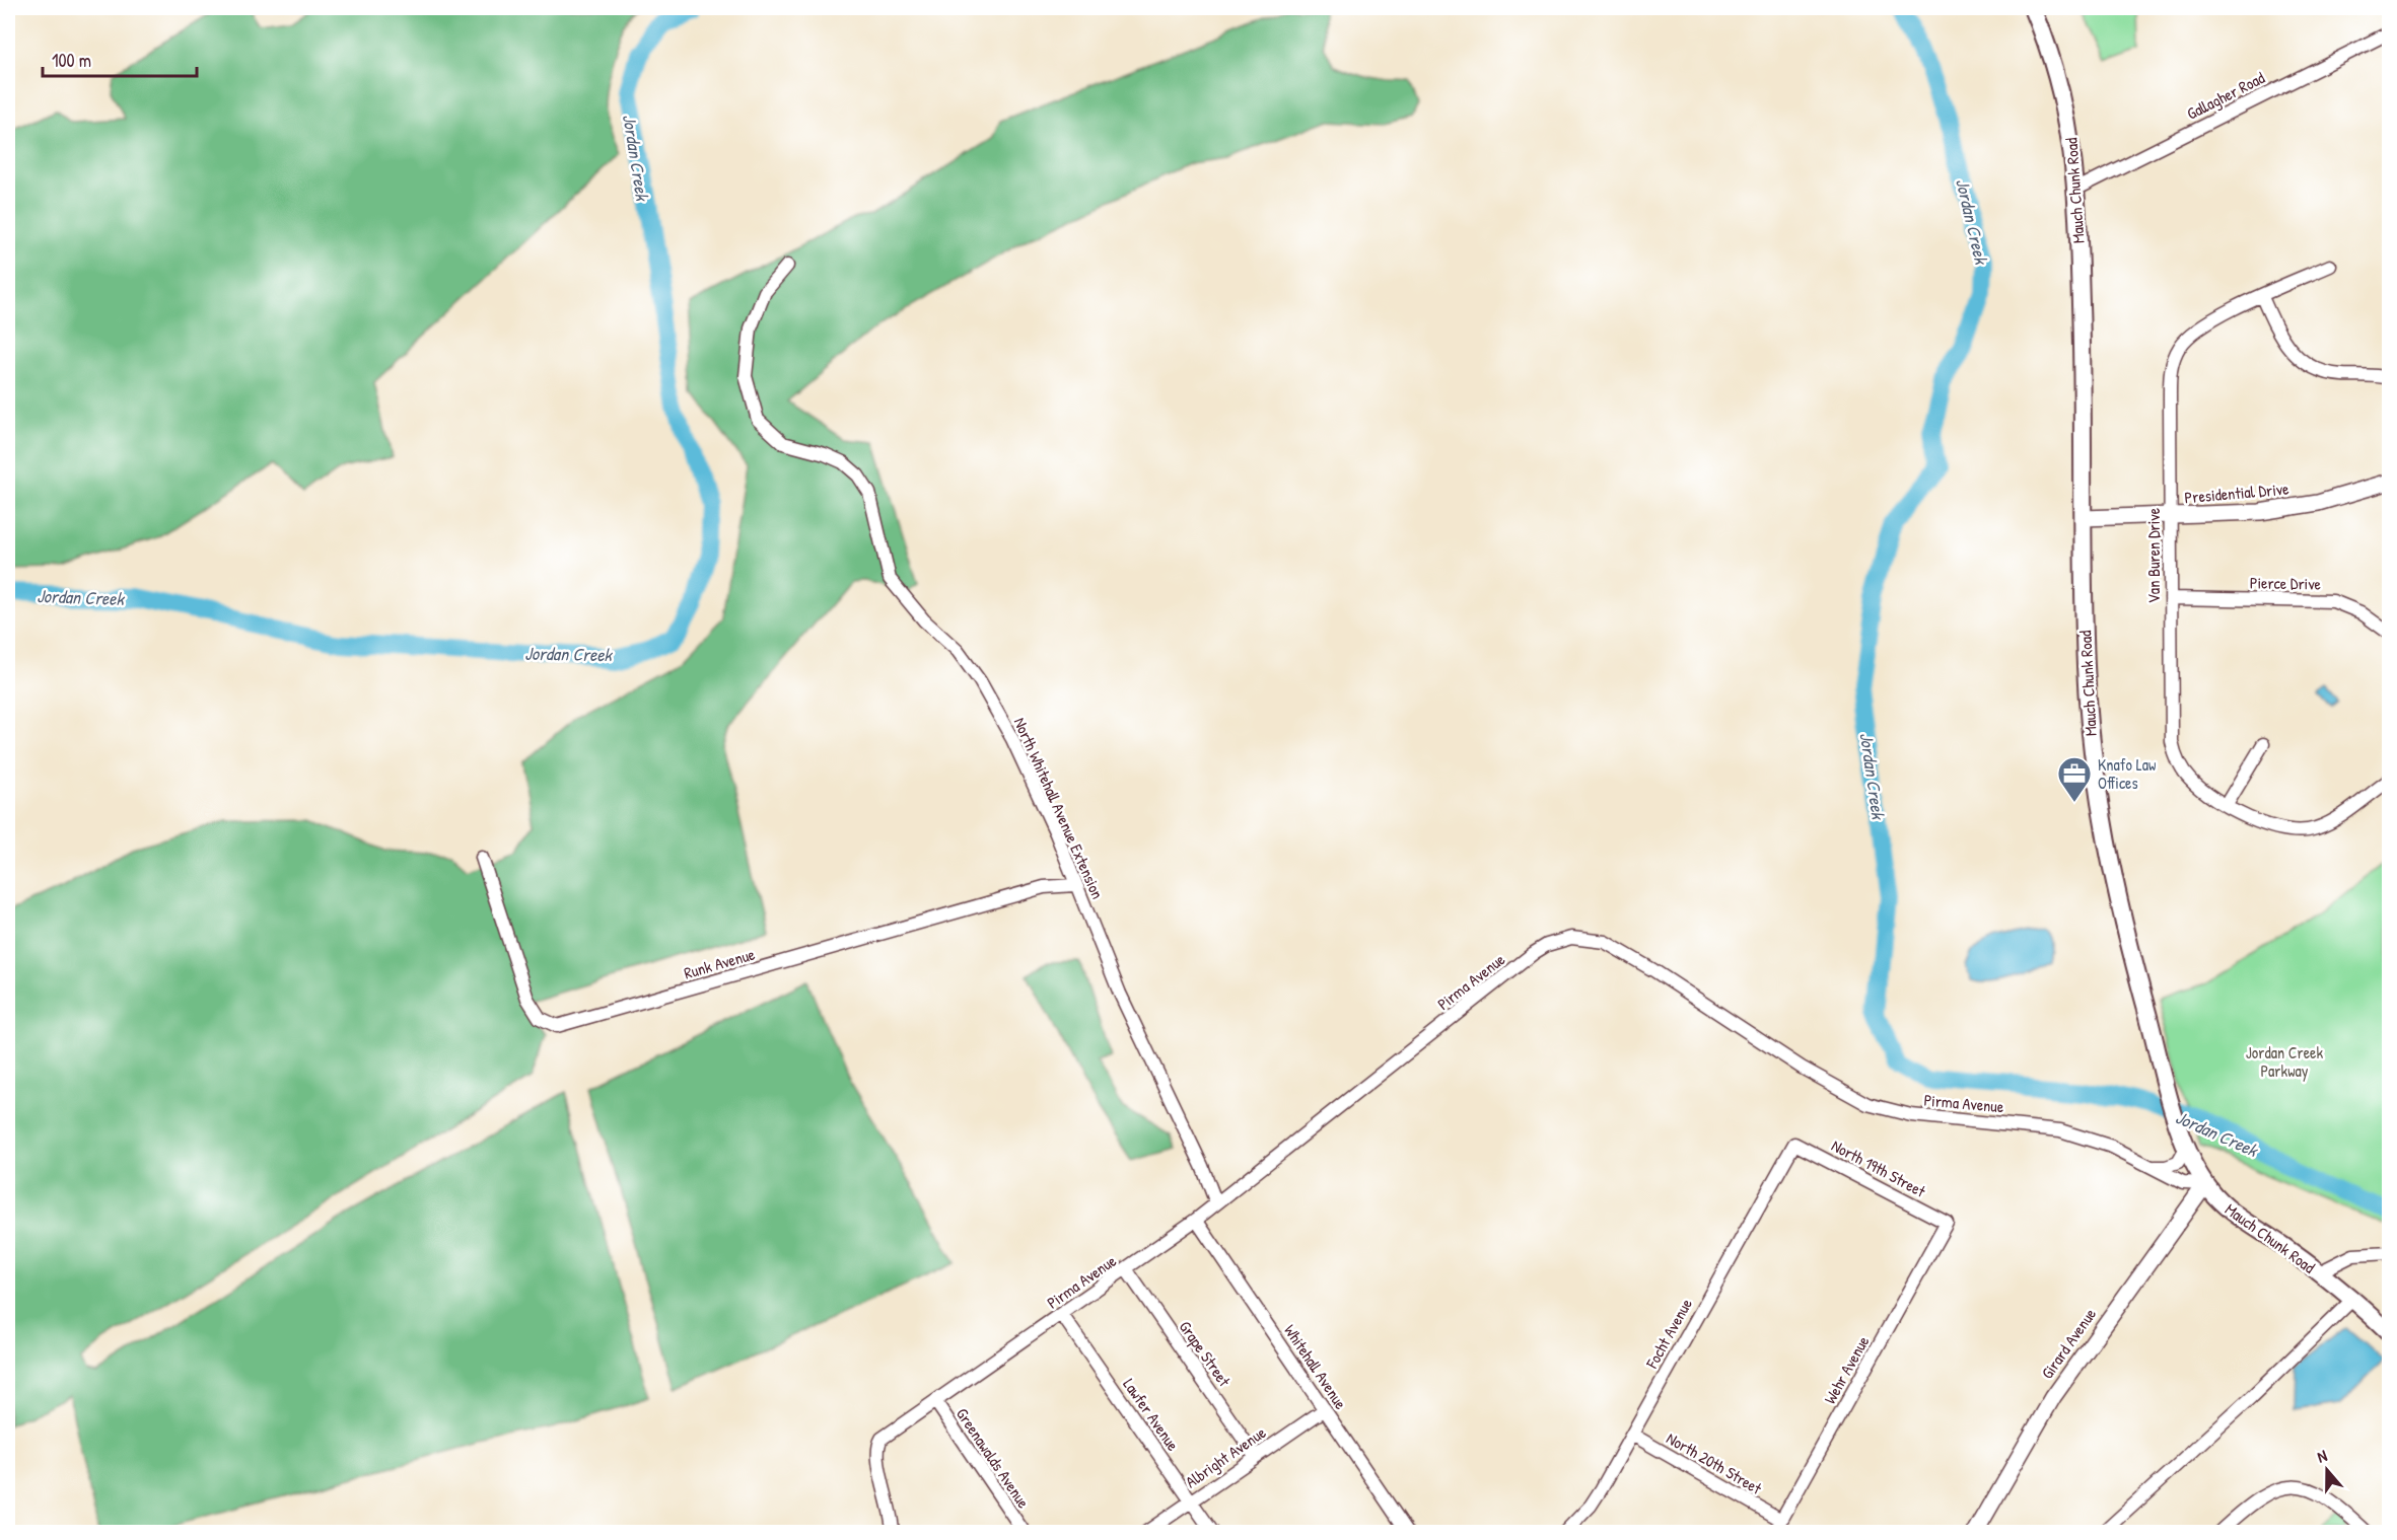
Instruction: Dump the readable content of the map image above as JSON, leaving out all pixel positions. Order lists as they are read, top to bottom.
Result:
{
  "streets": {
    "main road": ["Mauch Chunk Road"],
    "street": [
      "Gallagher Road",
      "Presidential Drive",
      "Van Buren Drive",
      "Pierce Drive",
      "North Whitehall Avenue Extension",
      "Runk Avenue",
      "Pirma Avenue",
      "North 19th Street",
      "Focht Avenue",
      "Girard Avenue",
      "Grape Street",
      "Whitehall Avenue",
      "Wehr Avenue",
      "Lawfer Avenue",
      "Albright Avenue",
      "Greenawalds Avenue",
      "North 20th Street"
    ]
  },
  "crossings": [
    ["Gallagher Road", "Mauch Chunk Road"],
    ["Mauch Chunk Road", "Presidential Drive"],
    ["Mauch Chunk Road", "Pirma Avenue"],
    ["Mauch Chunk Road", "Girard Avenue"],
    ["Presidential Drive", "Van Buren Drive"],
    ["Van Buren Drive", "Pierce Drive"],
    ["North Whitehall Avenue Extension", "Runk Avenue"],
    ["North Whitehall Avenue Extension", "Pirma Avenue"],
    ["Pirma Avenue", "Girard Avenue"],
    ["Pirma Avenue", "Grape Street"],
    ["Pirma Avenue", "Whitehall Avenue"],
    ["Pirma Avenue", "Lawfer Avenue"],
    ["Pirma Avenue", "Greenawalds Avenue"],
    ["North 19th Street", "Focht Avenue"],
    ["North 19th Street", "Wehr Avenue"],
    ["Focht Avenue", "North 20th Street"],
    ["Grape Street", "Albright Avenue"],
    ["Whitehall Avenue", "Albright Avenue"],
    ["Wehr Avenue", "North 20th Street"],
    ["Lawfer Avenue", "Albright Avenue"]
  ],
  "water": ["Jordan Creek"],
  "parks": ["Jordan Creek Parkway"],
  "places": {
    "office": ["Knafo Law Offices"]
  },
  "scale_bar": "100 m",
  "north": "top"
}
